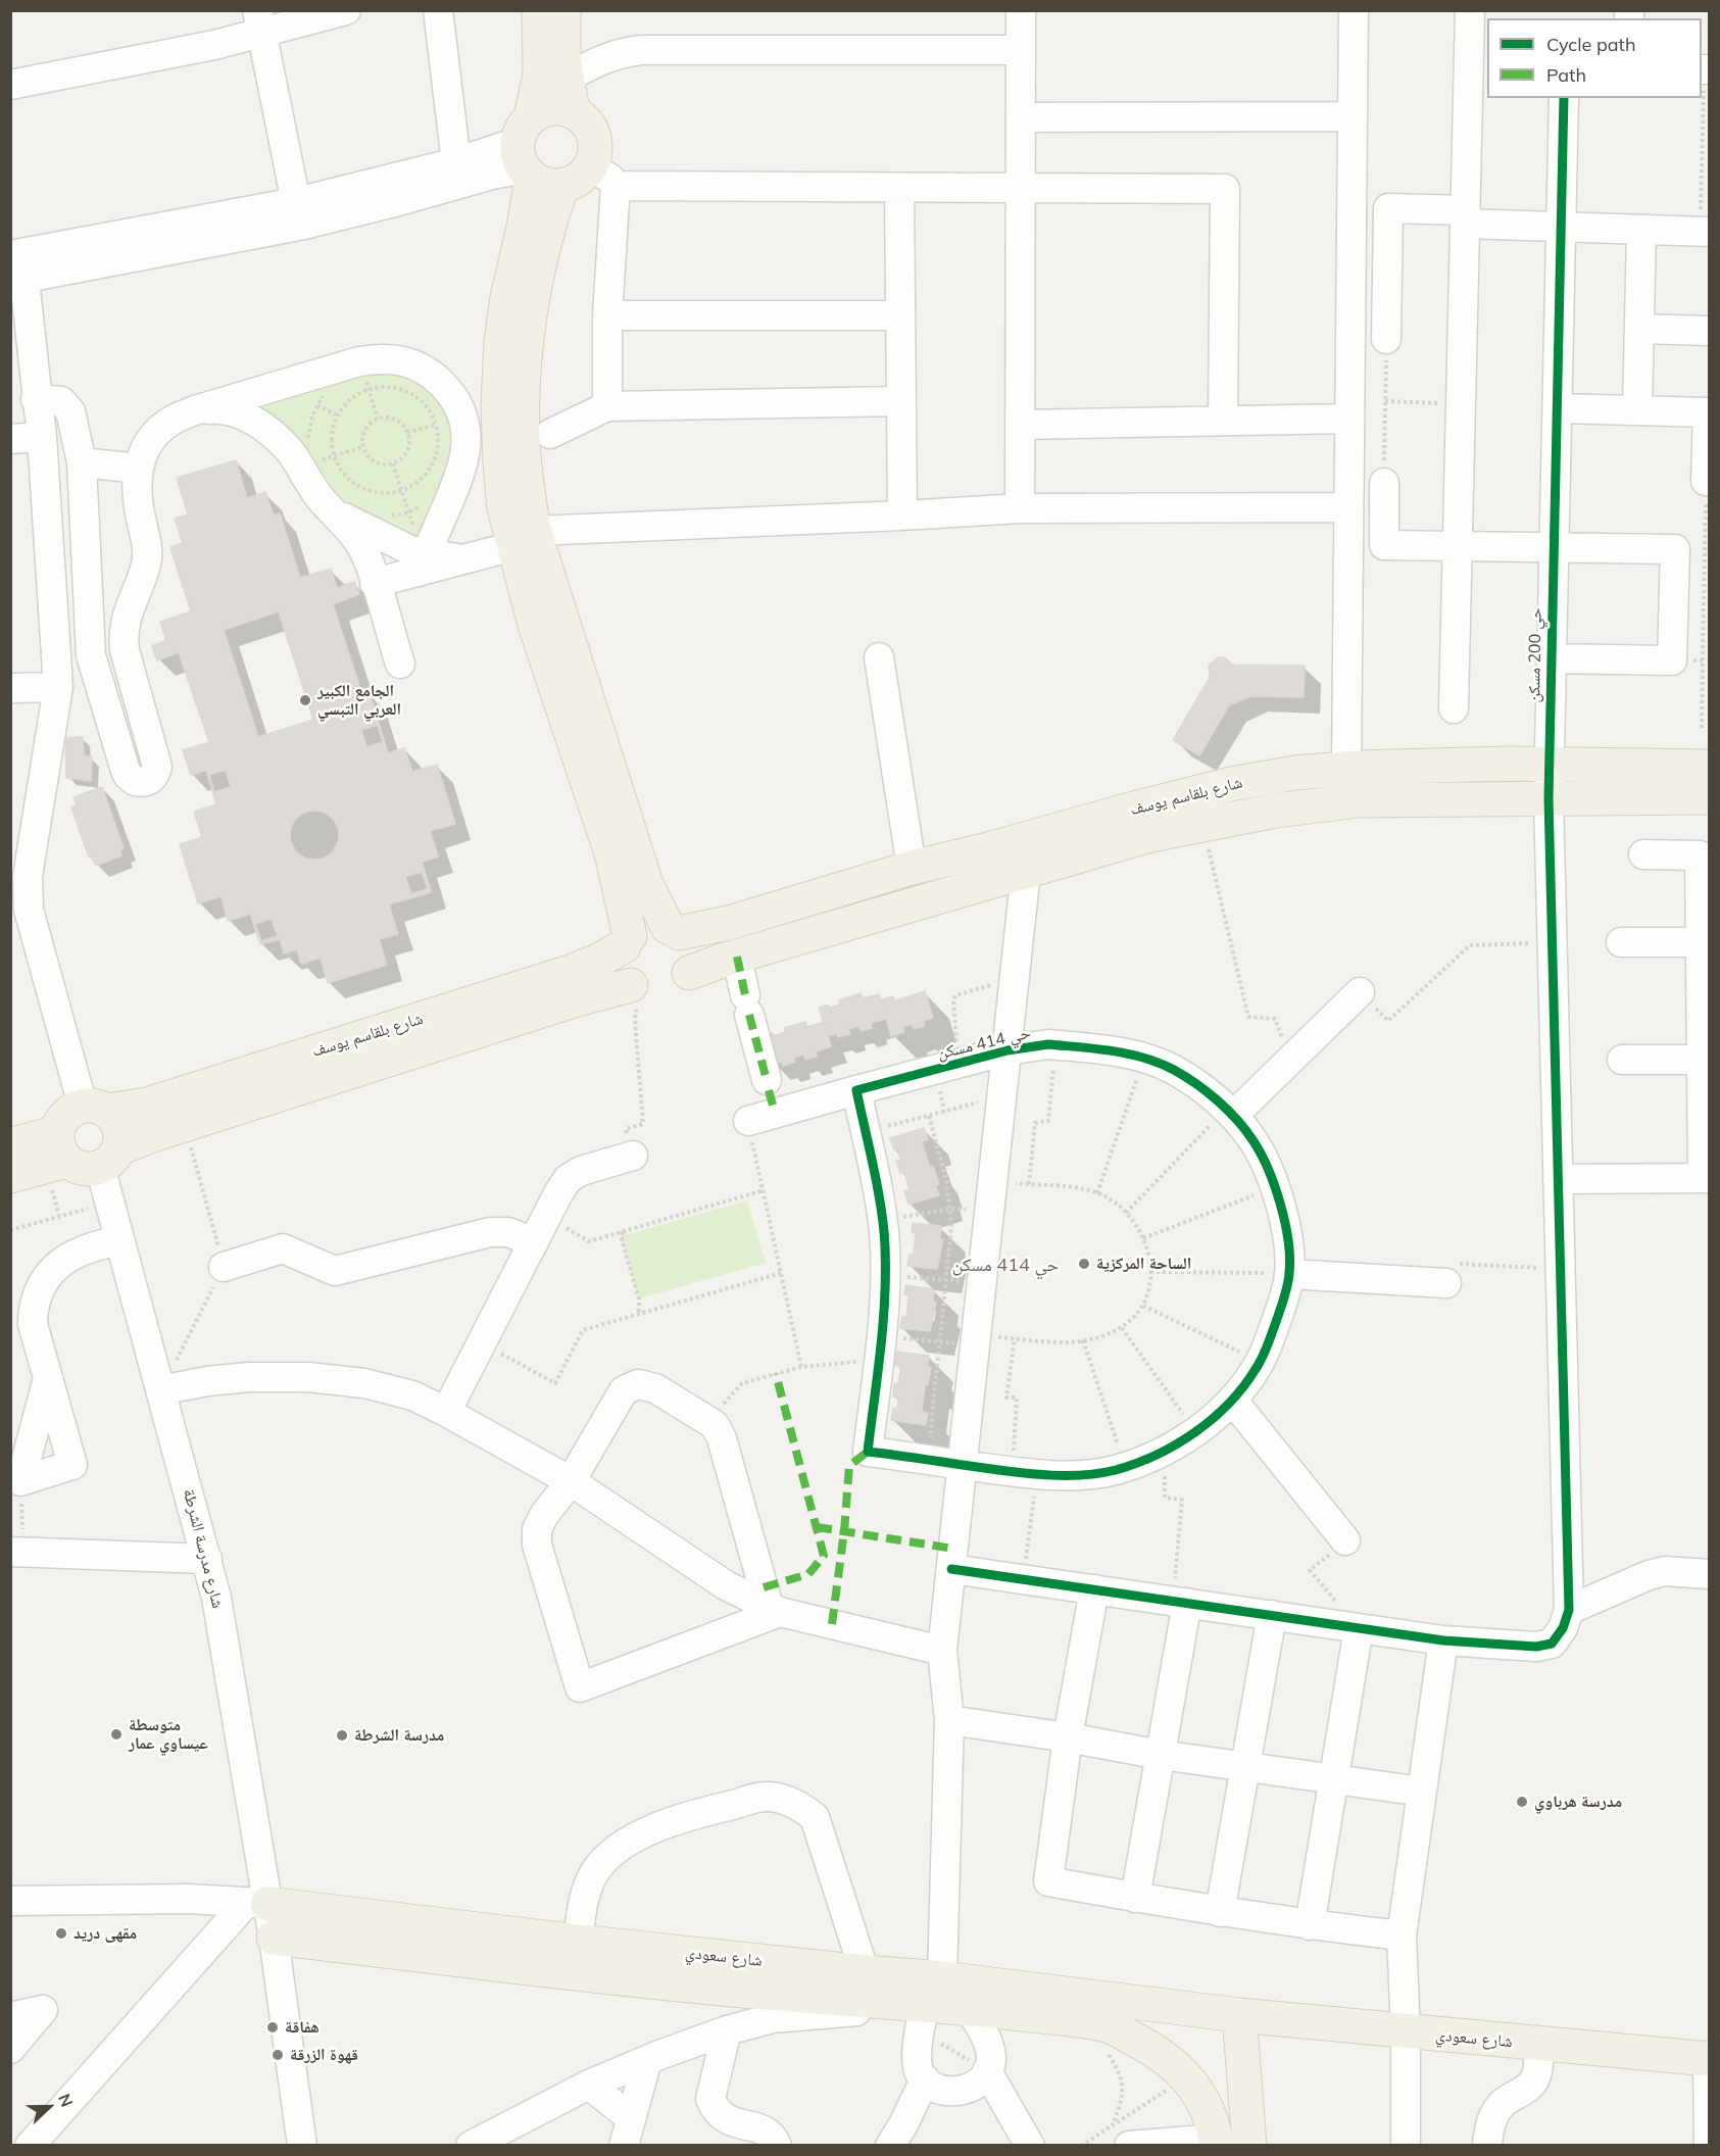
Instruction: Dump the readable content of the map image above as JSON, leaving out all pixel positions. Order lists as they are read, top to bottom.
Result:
{
  "streets": {
    "main road": ["شارع بلقاسم يوسف", "شارع سعودي"],
    "street": ["حي 200 مسكن", "حي 414 مسكن", "شارع مدرسة الشرطة"]
  },
  "crossings": [
    ["حي 200 مسكن", "شارع بلقاسم يوسف"],
    ["شارع بلقاسم يوسف", "شارع مدرسة الشرطة"],
    ["شارع مدرسة الشرطة", "شارع سعودي"]
  ],
  "districts": ["حي 414 مسكن"],
  "places": [
    "الجامع الكبير العربي التبسي",
    "الساحة المركزية",
    "متوسطة عيساوي عمار",
    "مدرسة الشرطة",
    "مدرسة هرباوي",
    "مقهى دريد",
    "هفاقة",
    "قهوة الزرقة"
  ],
  "legend": ["Cycle path", "Path"],
  "north": "right"
}
